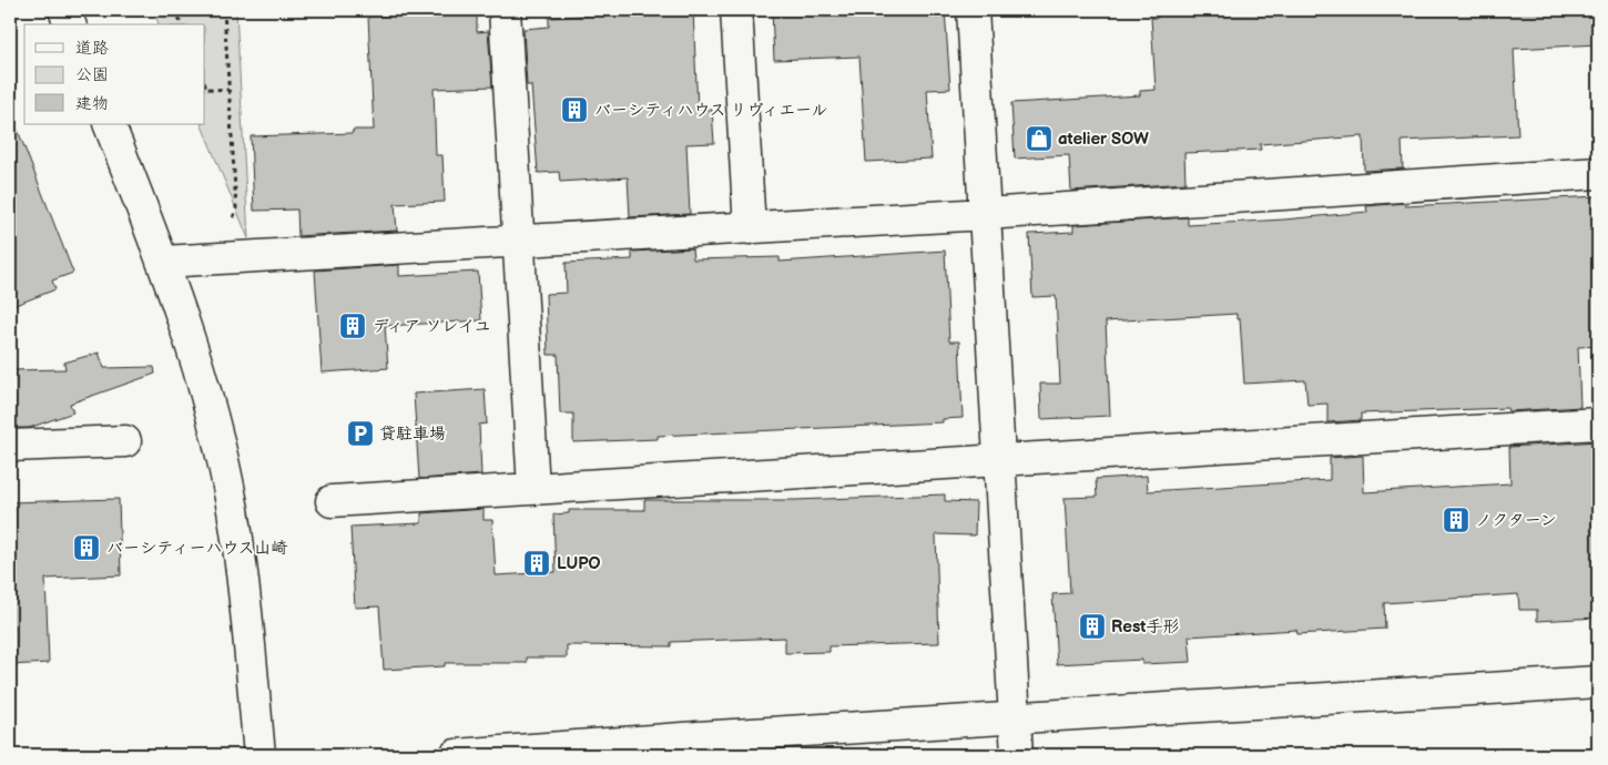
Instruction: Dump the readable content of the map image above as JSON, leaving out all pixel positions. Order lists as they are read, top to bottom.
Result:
{
  "places": {
    "building": [
      "バーシティハウス リヴィエール",
      "ディア ソレイユ",
      "ノクターン",
      "バーシティーハウス山崎",
      "LUPO",
      "Rest手形"
    ],
    "shop": ["atelier SOW"],
    "parking": ["貸駐車場"]
  },
  "legend": ["道路", "公園", "建物"]
}
